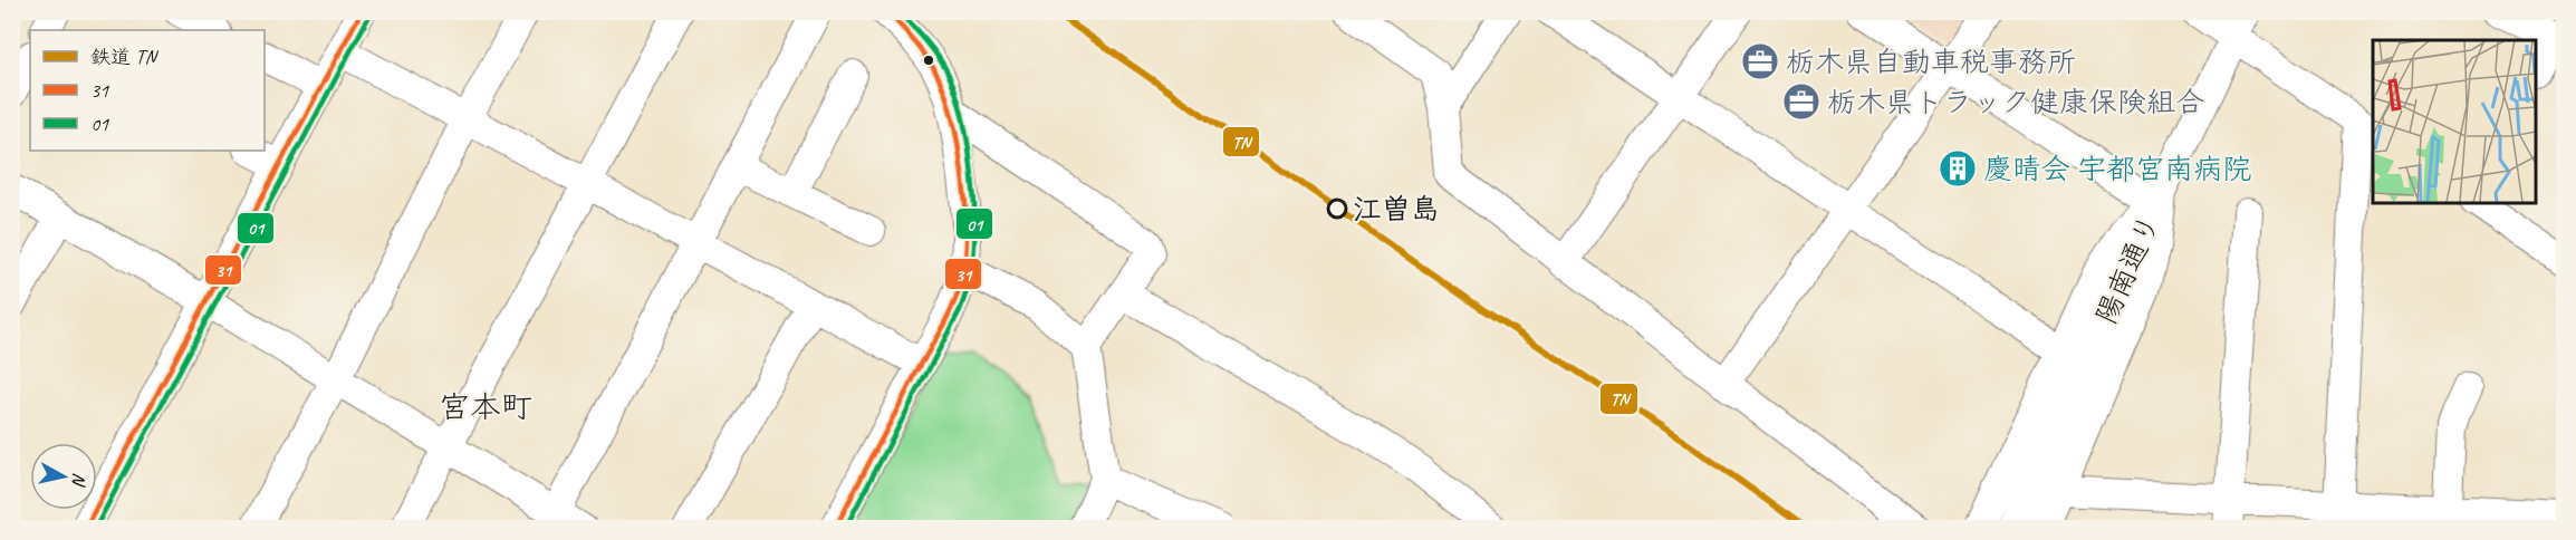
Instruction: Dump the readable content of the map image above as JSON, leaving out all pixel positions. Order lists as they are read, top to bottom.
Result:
{
  "streets": {
    "street": ["陽南通り"]
  },
  "districts": ["宮本町"],
  "places": {
    "office": ["栃木県自動車税事務所", "栃木県トラック健康保険組合"],
    "building": ["慶晴会 宇都宮南病院"],
    "other": ["江曽島"]
  },
  "lines": ["rail line TN", "transit line 31", "transit line 01"],
  "legend": ["鉄道 TN", "31", "01"],
  "north": "right"
}
